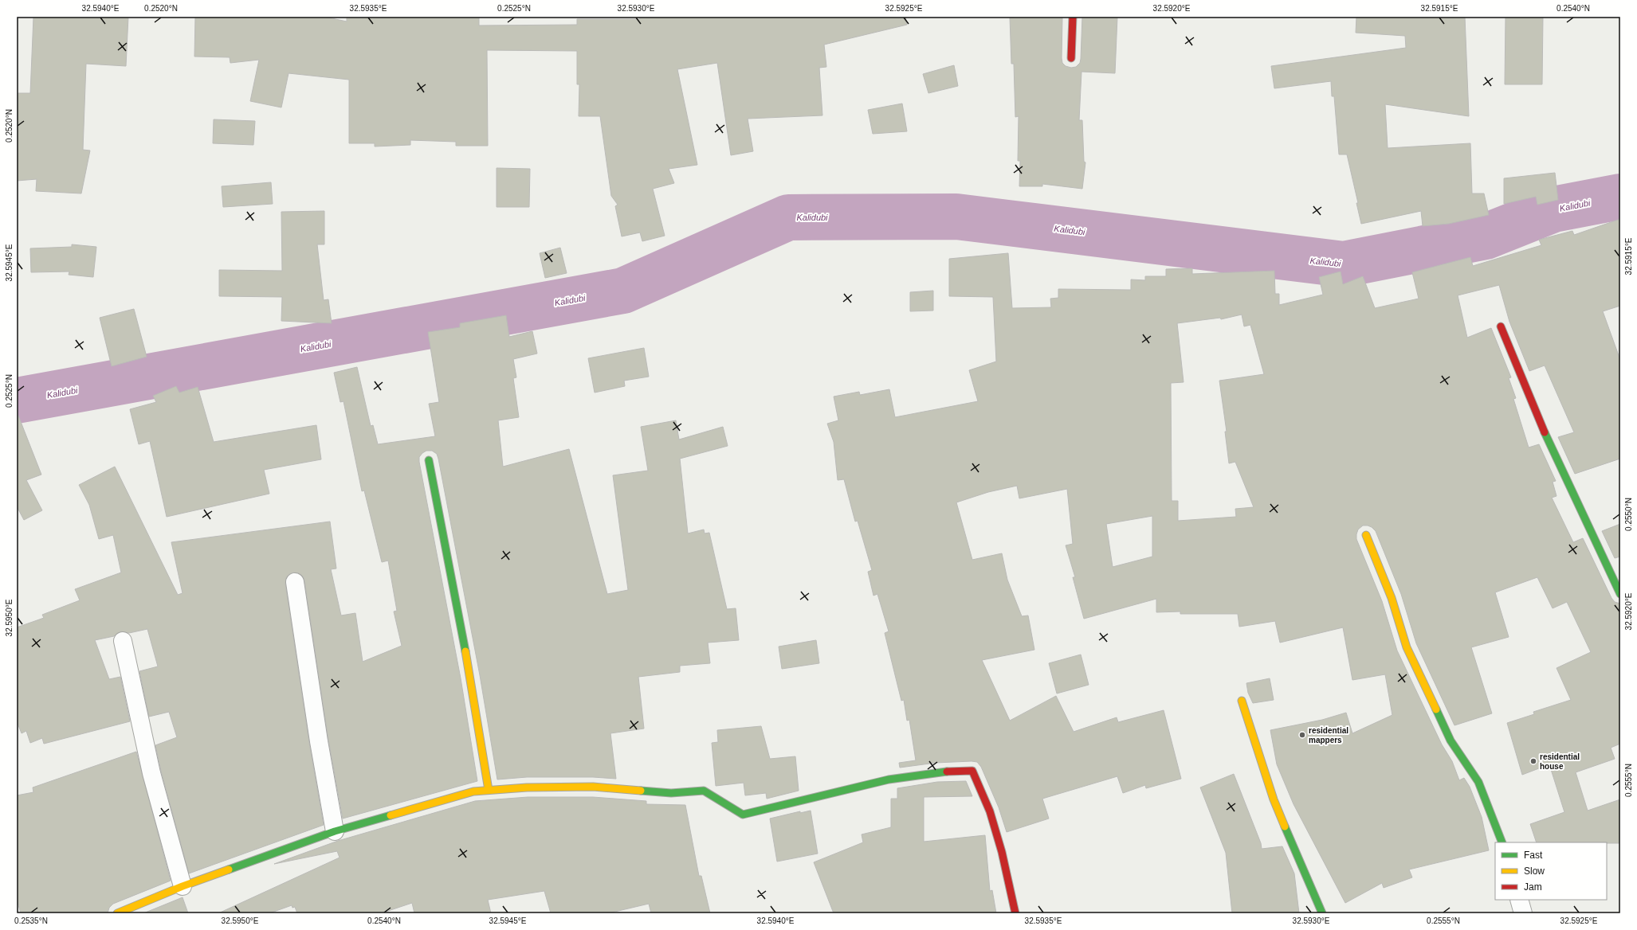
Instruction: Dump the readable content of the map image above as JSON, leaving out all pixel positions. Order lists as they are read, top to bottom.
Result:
{
  "water": ["Kalidubi"],
  "places": ["residential mappers", "residential house"],
  "legend": ["Fast", "Slow", "Jam"],
  "coordinates": [
    "32.5940°E",
    "0.2520°N",
    "32.5935°E",
    "0.2525°N",
    "32.5930°E",
    "32.5925°E",
    "32.5920°E",
    "32.5915°E",
    "0.2540°N",
    "32.5945°E",
    "0.2550°N",
    "32.5950°E",
    "0.2555°N",
    "0.2535°N"
  ]
}
